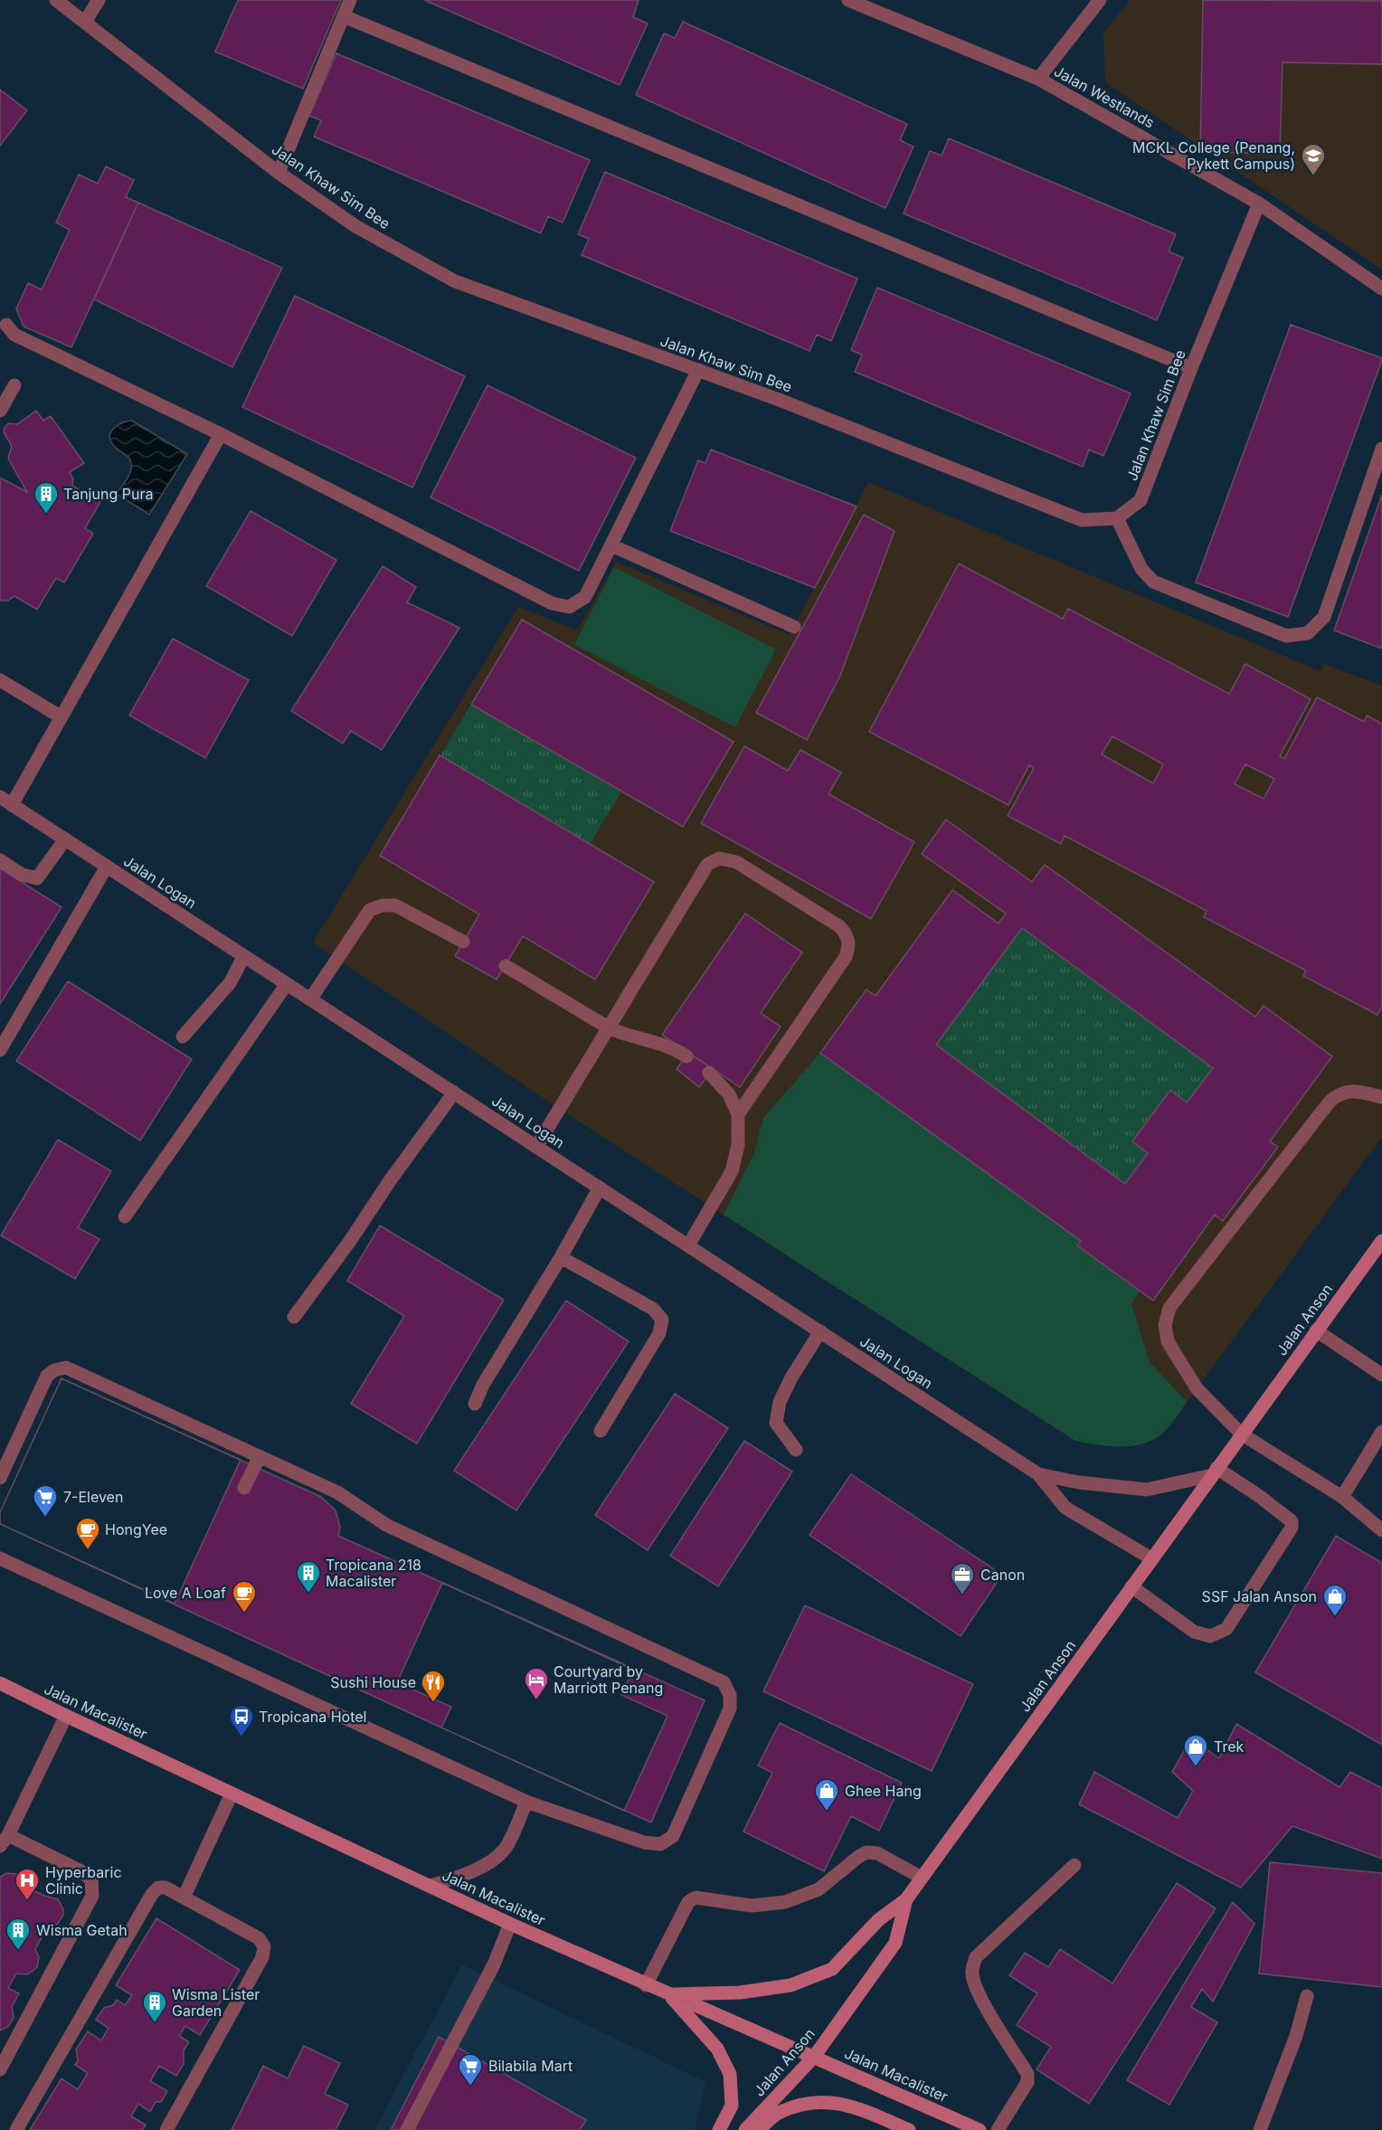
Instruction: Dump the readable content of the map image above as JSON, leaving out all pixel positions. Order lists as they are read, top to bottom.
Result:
{
  "streets": {
    "main road": ["Jalan Anson", "Jalan Macalister"],
    "street": ["Jalan Westlands", "Jalan Khaw Sim Bee", "Jalan Logan"]
  },
  "crossings": [
    ["Jalan Westlands", "Jalan Khaw Sim Bee"],
    ["Jalan Logan", "Jalan Anson"],
    ["Jalan Anson", "Jalan Macalister"]
  ],
  "places": {
    "school or university": ["MCKL College (Penang, Pykett Campus)"],
    "building": [
      "Tanjung Pura",
      "Tropicana 218 Macalister",
      "Wisma Getah",
      "Wisma Lister Garden"
    ],
    "supermarket": ["7-Eleven", "Bilabila Mart"],
    "cafe": ["HongYee", "Love A Loaf"],
    "office": ["Canon"],
    "shop": ["SSF Jalan Anson", "Trek", "Ghee Hang"],
    "hotel": ["Courtyard by Marriott Penang"],
    "restaurant": ["Sushi House"],
    "bus stop": ["Tropicana Hotel"],
    "hospital": ["Hyperbaric Clinic"]
  }
}
